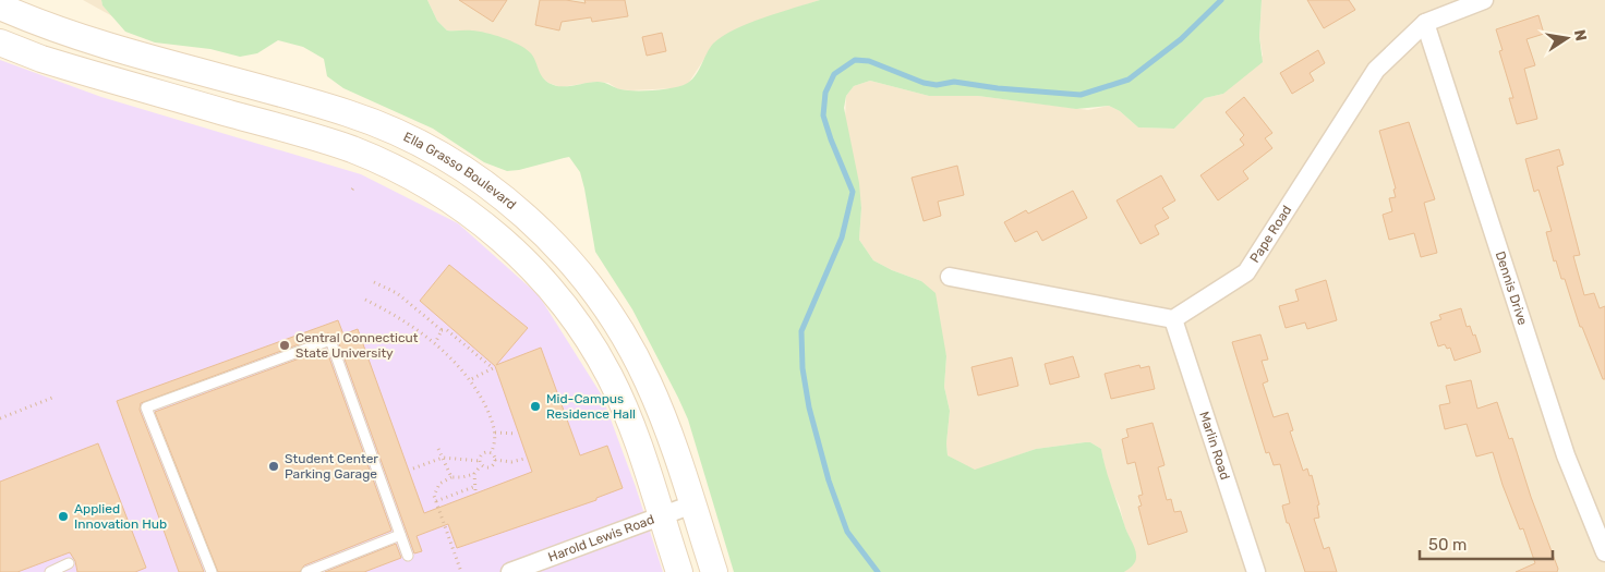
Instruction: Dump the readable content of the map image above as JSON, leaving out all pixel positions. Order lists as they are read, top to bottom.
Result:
{
  "streets": {
    "main road": ["Ella Grasso Boulevard"],
    "street": [
      "Pape Road",
      "Dennis Drive",
      "Marlin Road",
      "Harold Lewis Road"
    ]
  },
  "crossings": [
    ["Ella Grasso Boulevard", "Harold Lewis Road"],
    ["Pape Road", "Dennis Drive"],
    ["Pape Road", "Marlin Road"]
  ],
  "places": [
    "Central Connecticut State University",
    "Mid-Campus Residence Hall",
    "Student Center Parking Garage",
    "Applied Innovation Hub"
  ],
  "scale_bar": "50 m",
  "north": "right"
}
